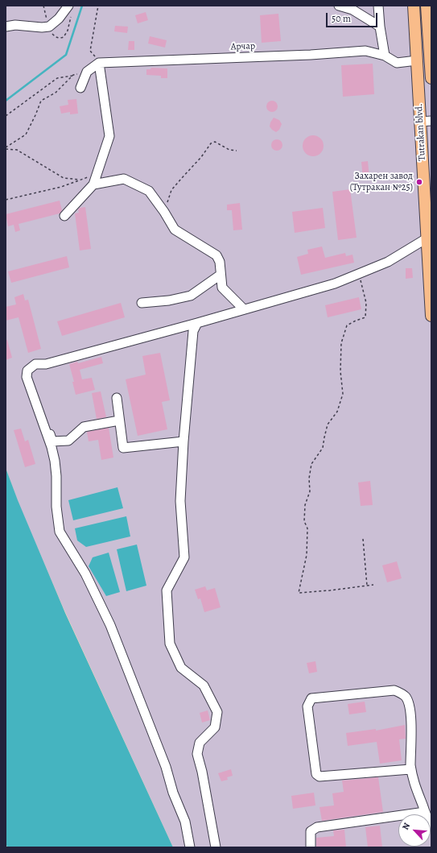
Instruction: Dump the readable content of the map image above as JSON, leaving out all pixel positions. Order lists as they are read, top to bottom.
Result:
{
  "streets": {
    "main road": ["Tutrakan blvd."],
    "street": ["Арчар"]
  },
  "crossings": [
    ["Арчар", "Tutrakan blvd."]
  ],
  "places": ["Захарен завод (Тутракан №25)"],
  "scale_bar": "50 m",
  "north": "top left"
}
